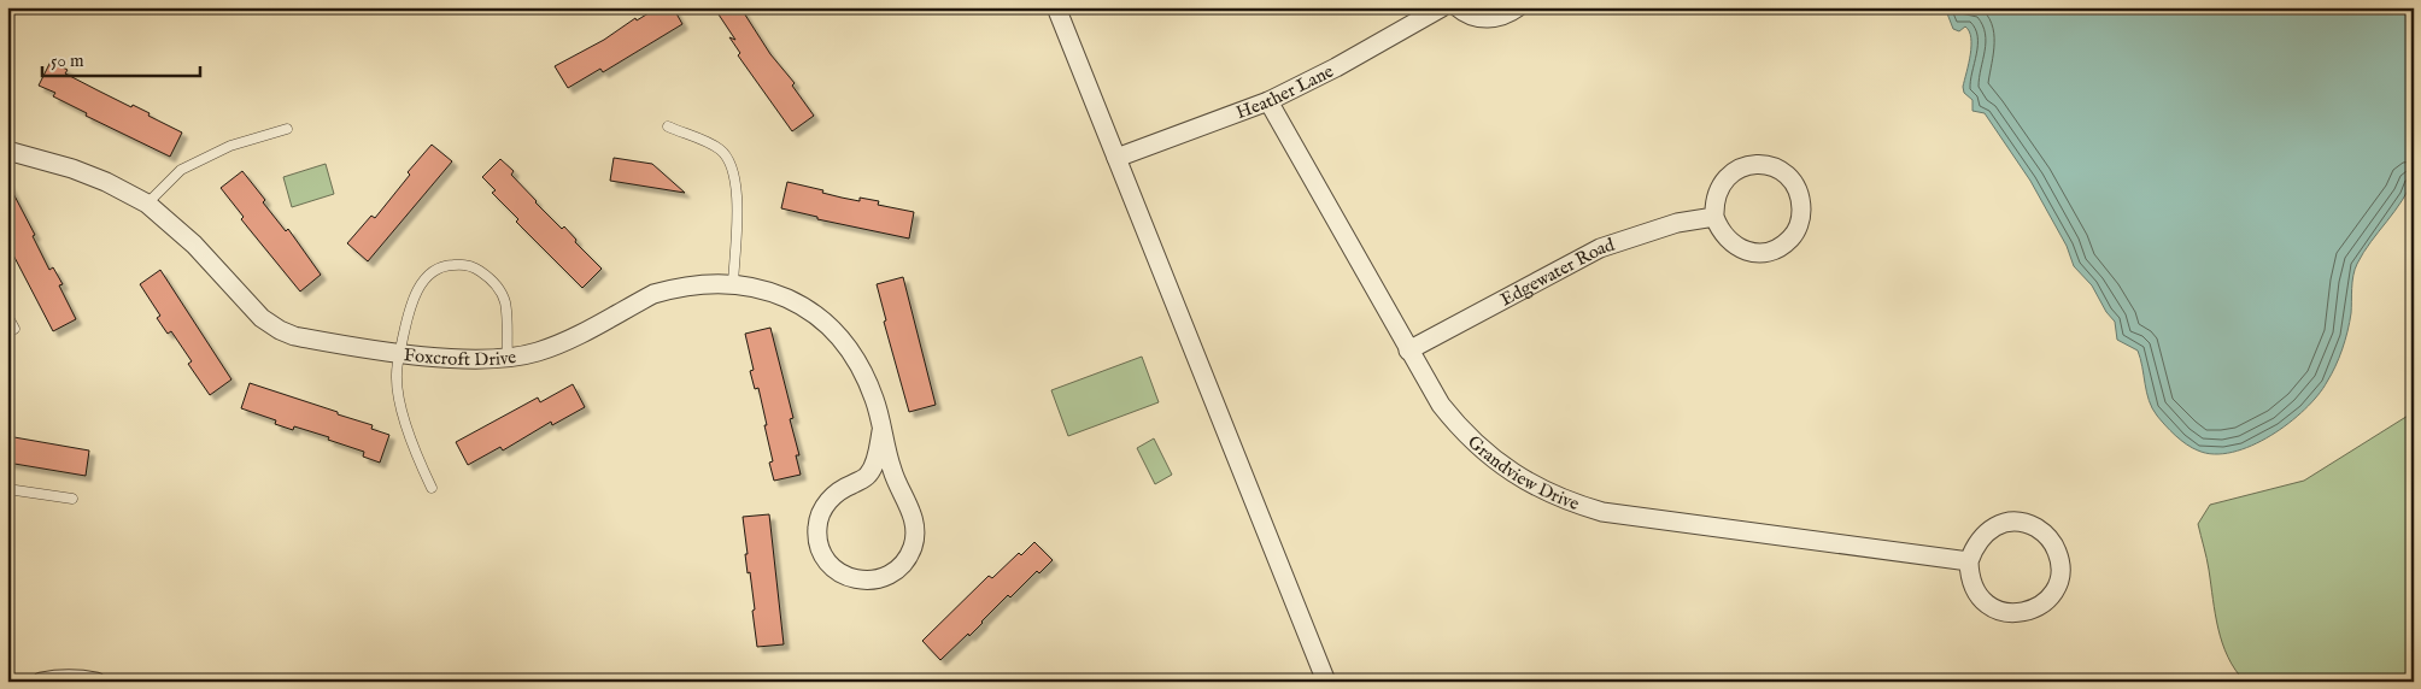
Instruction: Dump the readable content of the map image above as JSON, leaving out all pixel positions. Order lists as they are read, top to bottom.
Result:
{
  "streets": {
    "street": [
      "Heather Lane",
      "Edgewater Road",
      "Foxcroft Drive",
      "Grandview Drive"
    ]
  },
  "crossings": [
    ["Heather Lane", "Grandview Drive"],
    ["Edgewater Road", "Grandview Drive"]
  ],
  "scale_bar": "50 m"
}
